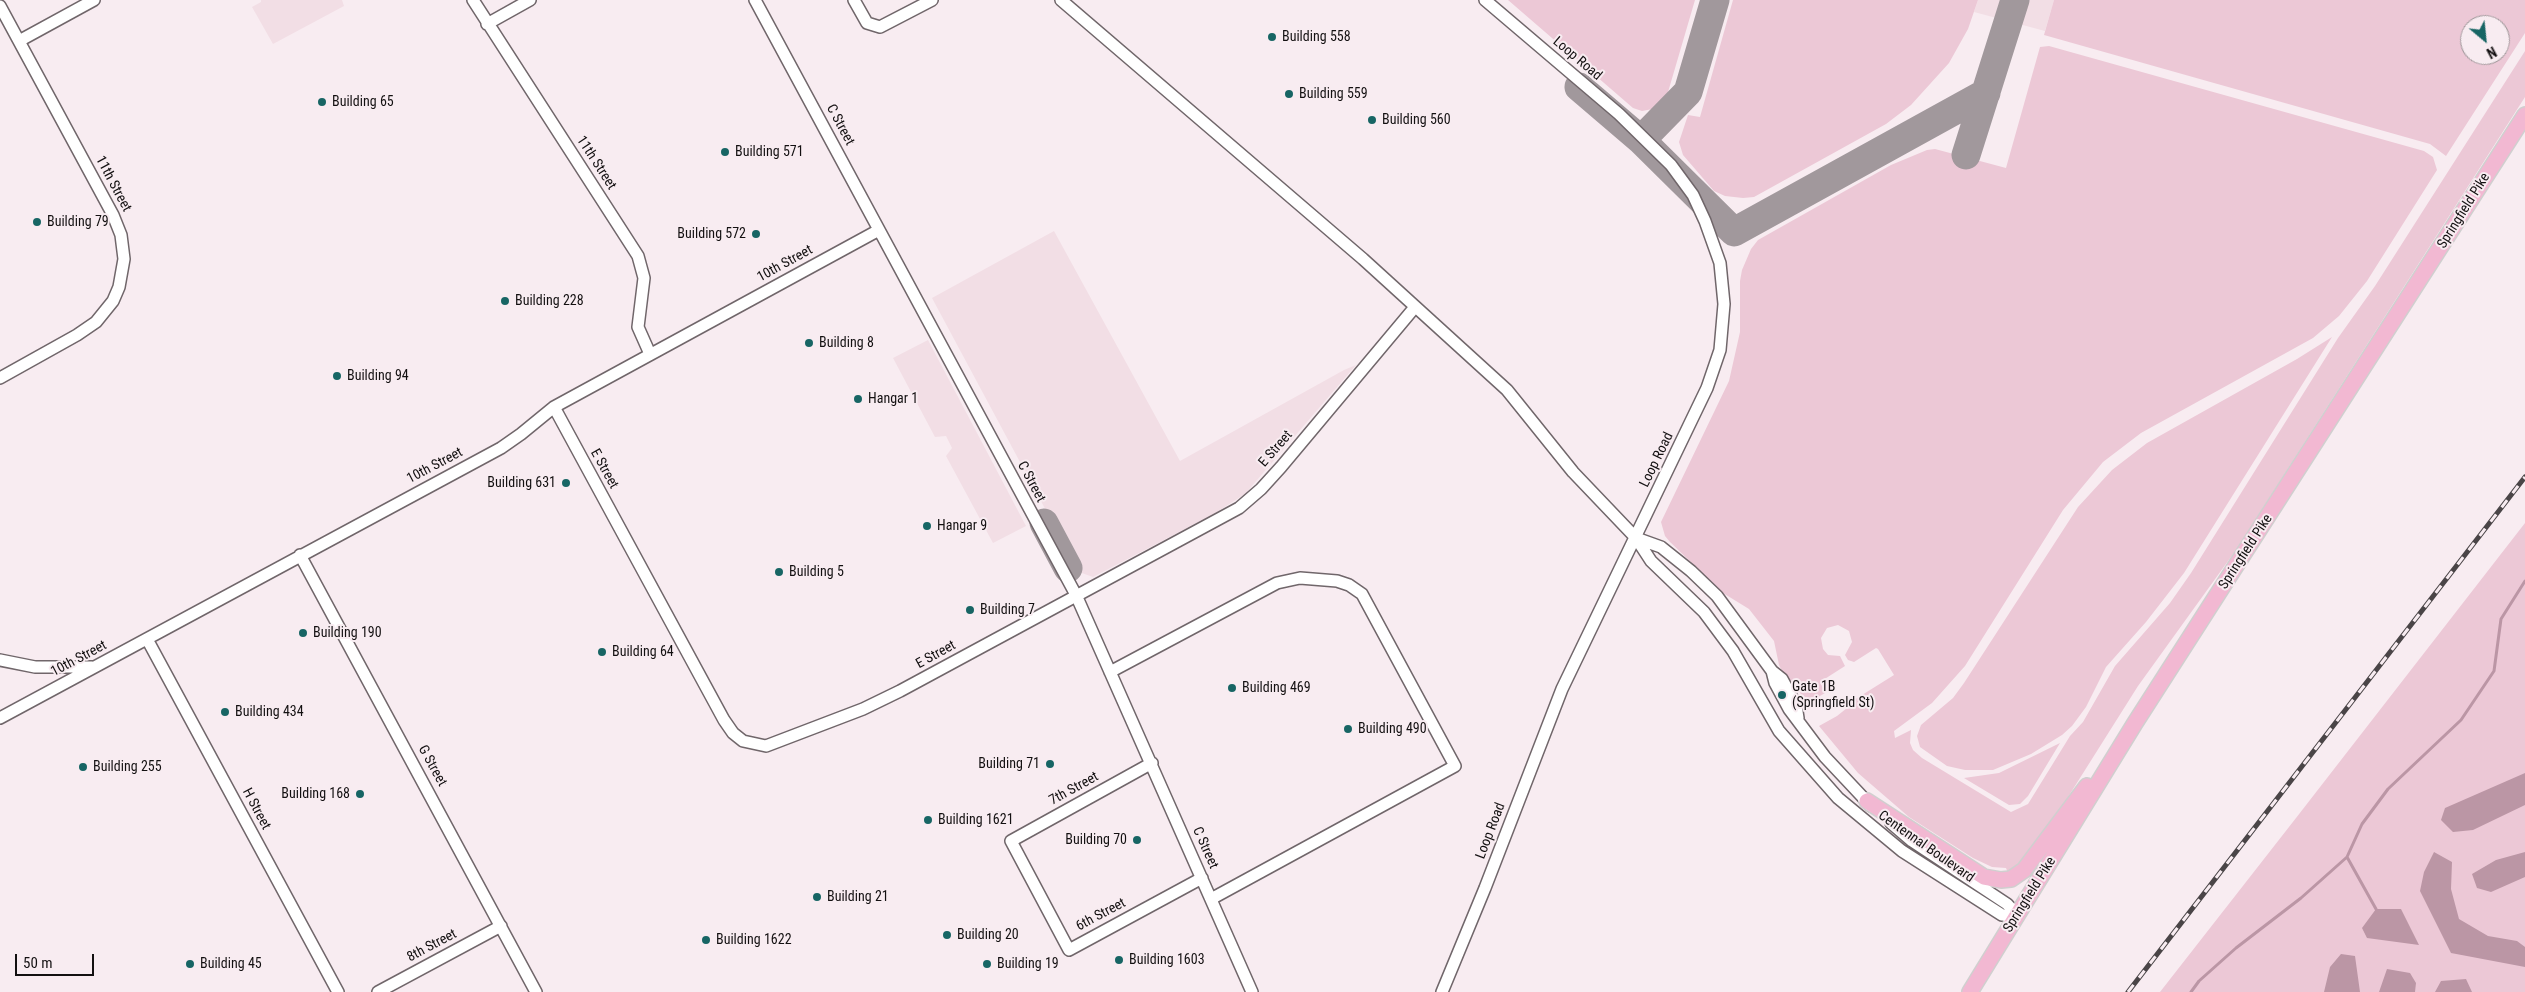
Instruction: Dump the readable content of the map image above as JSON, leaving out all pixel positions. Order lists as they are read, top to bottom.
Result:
{
  "streets": {
    "main road": ["Springfield Pike"],
    "street": [
      "Loop Road",
      "C Street",
      "11th Street",
      "10th Street",
      "E Street",
      "G Street",
      "7th Street",
      "H Street",
      "Centennal Boulevard",
      "6th Street",
      "8th Street"
    ]
  },
  "crossings": [
    ["Loop Road", "Centennal Boulevard"],
    ["C Street", "10th Street"],
    ["C Street", "E Street"],
    ["C Street", "7th Street"],
    ["C Street", "6th Street"],
    ["11th Street", "10th Street"],
    ["Springfield Pike", "Centennal Boulevard"],
    ["10th Street", "E Street"],
    ["10th Street", "G Street"],
    ["10th Street", "H Street"],
    ["E Street", "Centennal Boulevard"],
    ["G Street", "8th Street"],
    ["7th Street", "6th Street"]
  ],
  "places": [
    "Building 558",
    "Building 559",
    "Building 65",
    "Building 560",
    "Building 571",
    "Building 79",
    "Building 572",
    "Building 228",
    "Building 8",
    "Building 94",
    "Hangar 1",
    "Building 631",
    "Hangar 9",
    "Building 5",
    "Building 7",
    "Building 190",
    "Building 64",
    "Building 469",
    "Gate 1B (Springfield St)",
    "Building 434",
    "Building 490",
    "Building 71",
    "Building 255",
    "Building 168",
    "Building 1621",
    "Building 70",
    "Building 21",
    "Building 20",
    "Building 1622",
    "Building 1603",
    "Building 45",
    "Building 19"
  ],
  "scale_bar": "50 m",
  "north": "bottom right"
}
